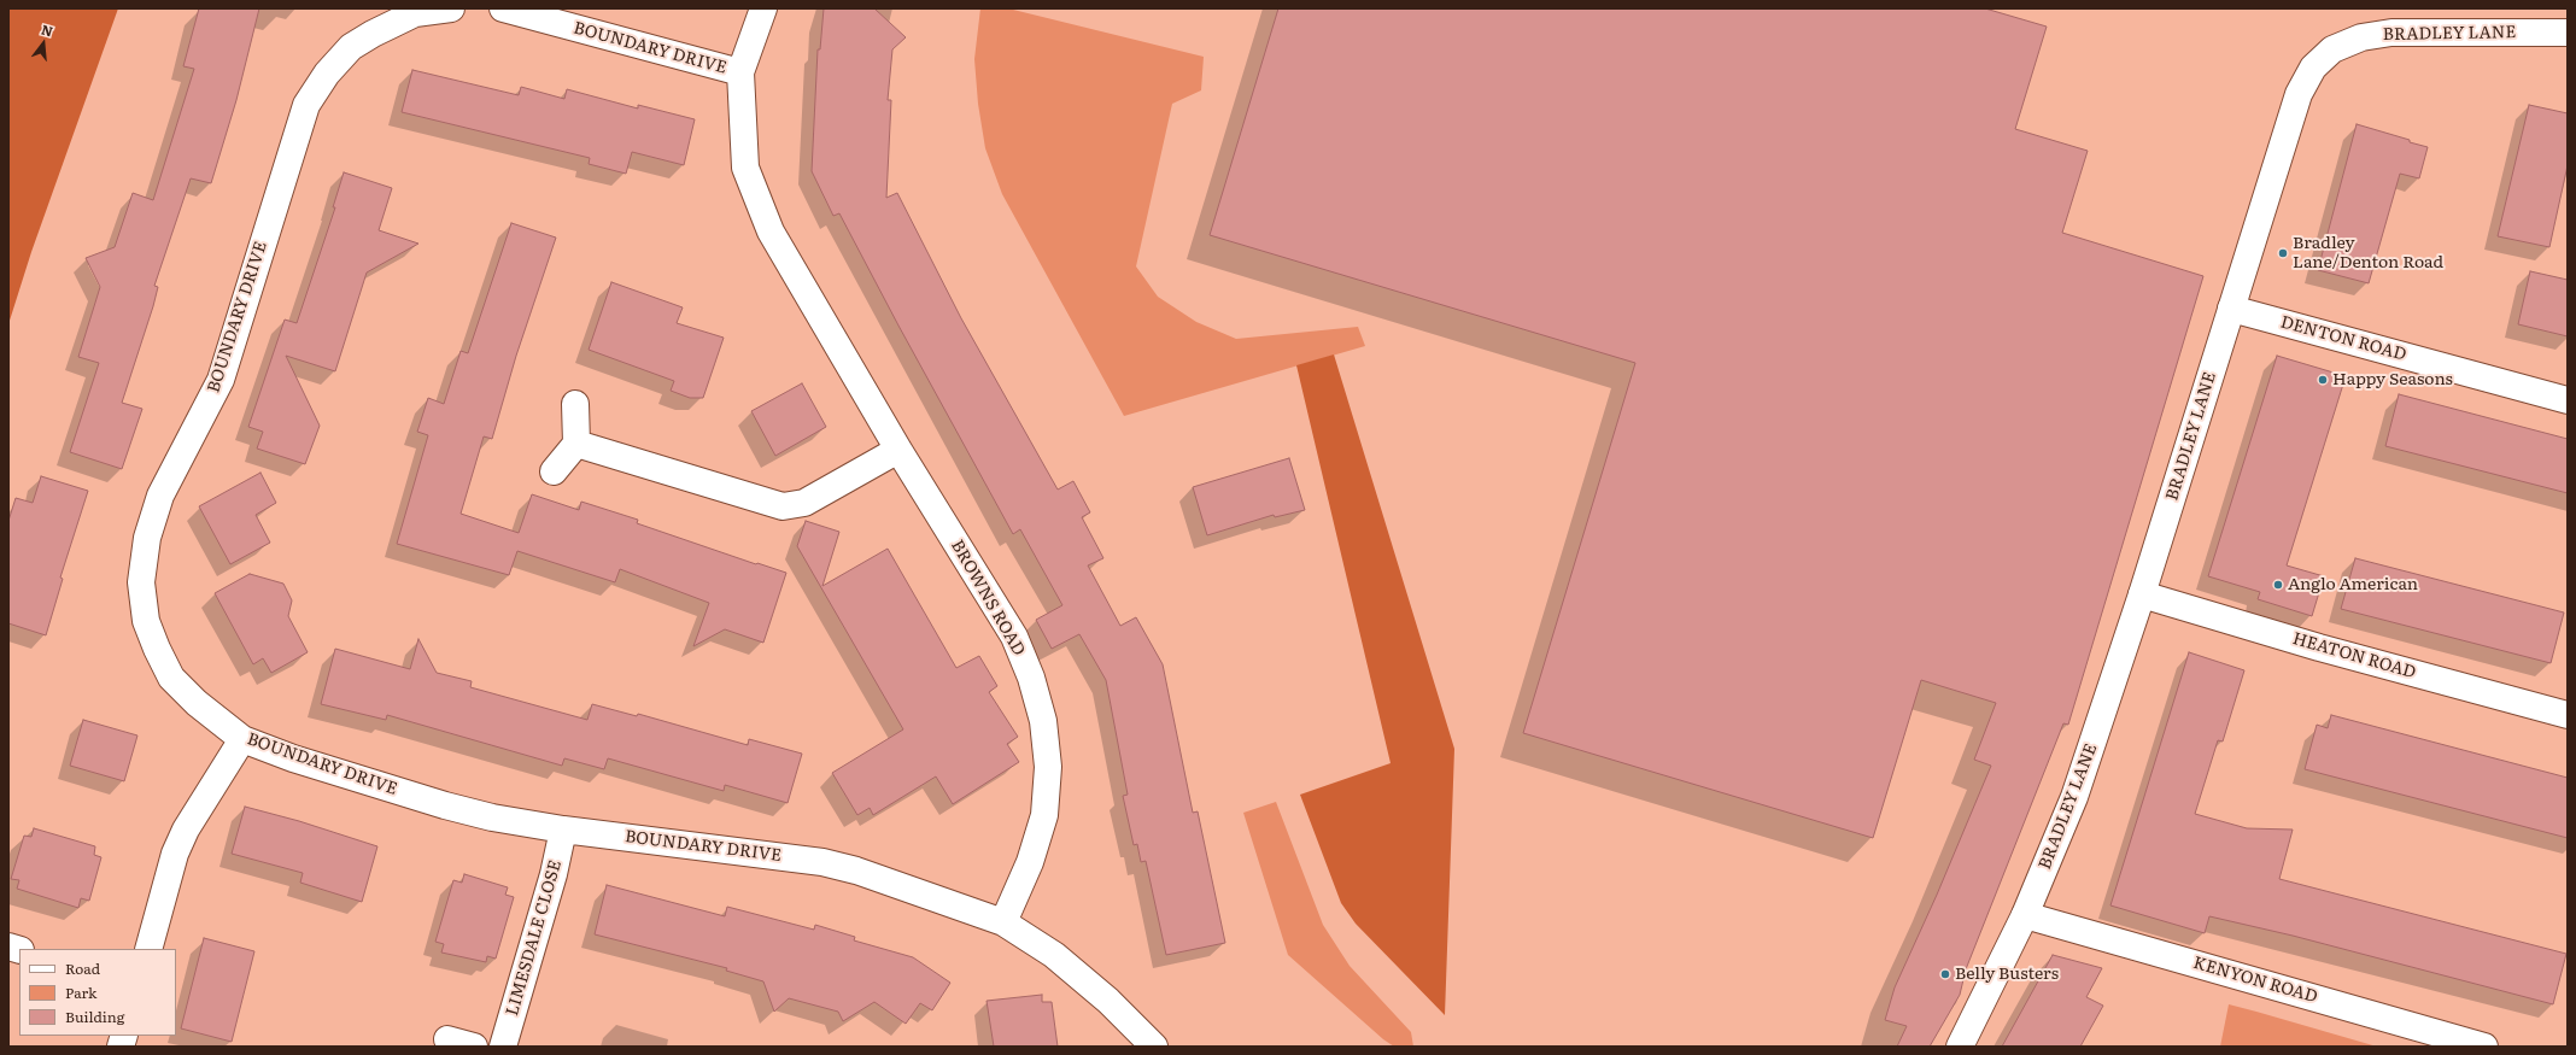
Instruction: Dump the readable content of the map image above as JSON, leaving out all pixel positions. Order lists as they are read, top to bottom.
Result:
{
  "streets": {
    "street": [
      "BRADLEY LANE",
      "BOUNDARY DRIVE",
      "DENTON ROAD",
      "BROWNS ROAD",
      "HEATON ROAD",
      "LIMESDALE CLOSE",
      "KENYON ROAD"
    ]
  },
  "crossings": [
    ["BRADLEY LANE", "DENTON ROAD"],
    ["BRADLEY LANE", "HEATON ROAD"],
    ["BRADLEY LANE", "KENYON ROAD"],
    ["BOUNDARY DRIVE", "BROWNS ROAD"],
    ["BOUNDARY DRIVE", "LIMESDALE CLOSE"]
  ],
  "places": [
    "Bradley Lane/Denton Road",
    "Happy Seasons",
    "Anglo American",
    "Belly Busters"
  ],
  "legend": ["Road", "Park", "Building"],
  "north": "top"
}
